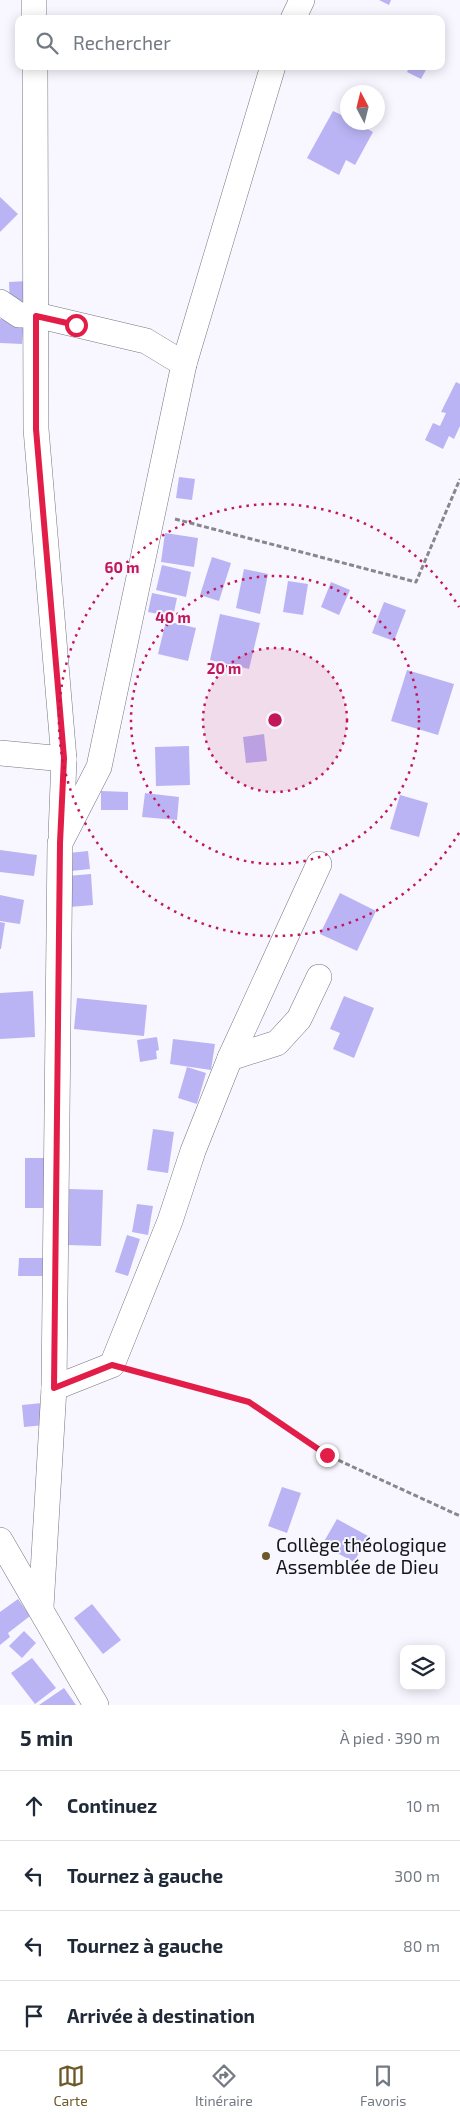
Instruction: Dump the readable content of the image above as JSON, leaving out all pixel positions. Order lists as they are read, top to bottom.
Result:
{
  "places": ["Collège théologique Assemblée de Dieu"],
  "north": "top",
  "page": {
    "search": "Rechercher",
    "heading": ["5 min", "À pied · 390 m"],
    "list": [
      ["Continuez", "10 m"],
      ["Tournez à gauche", "300 m"],
      ["Tournez à gauche", "80 m"],
      "Arrivée à destination"
    ],
    "nav": ["Carte", "Itinéraire", "Favoris"]
  },
  "rings": ["60 m", "40 m", "20 m"]
}
